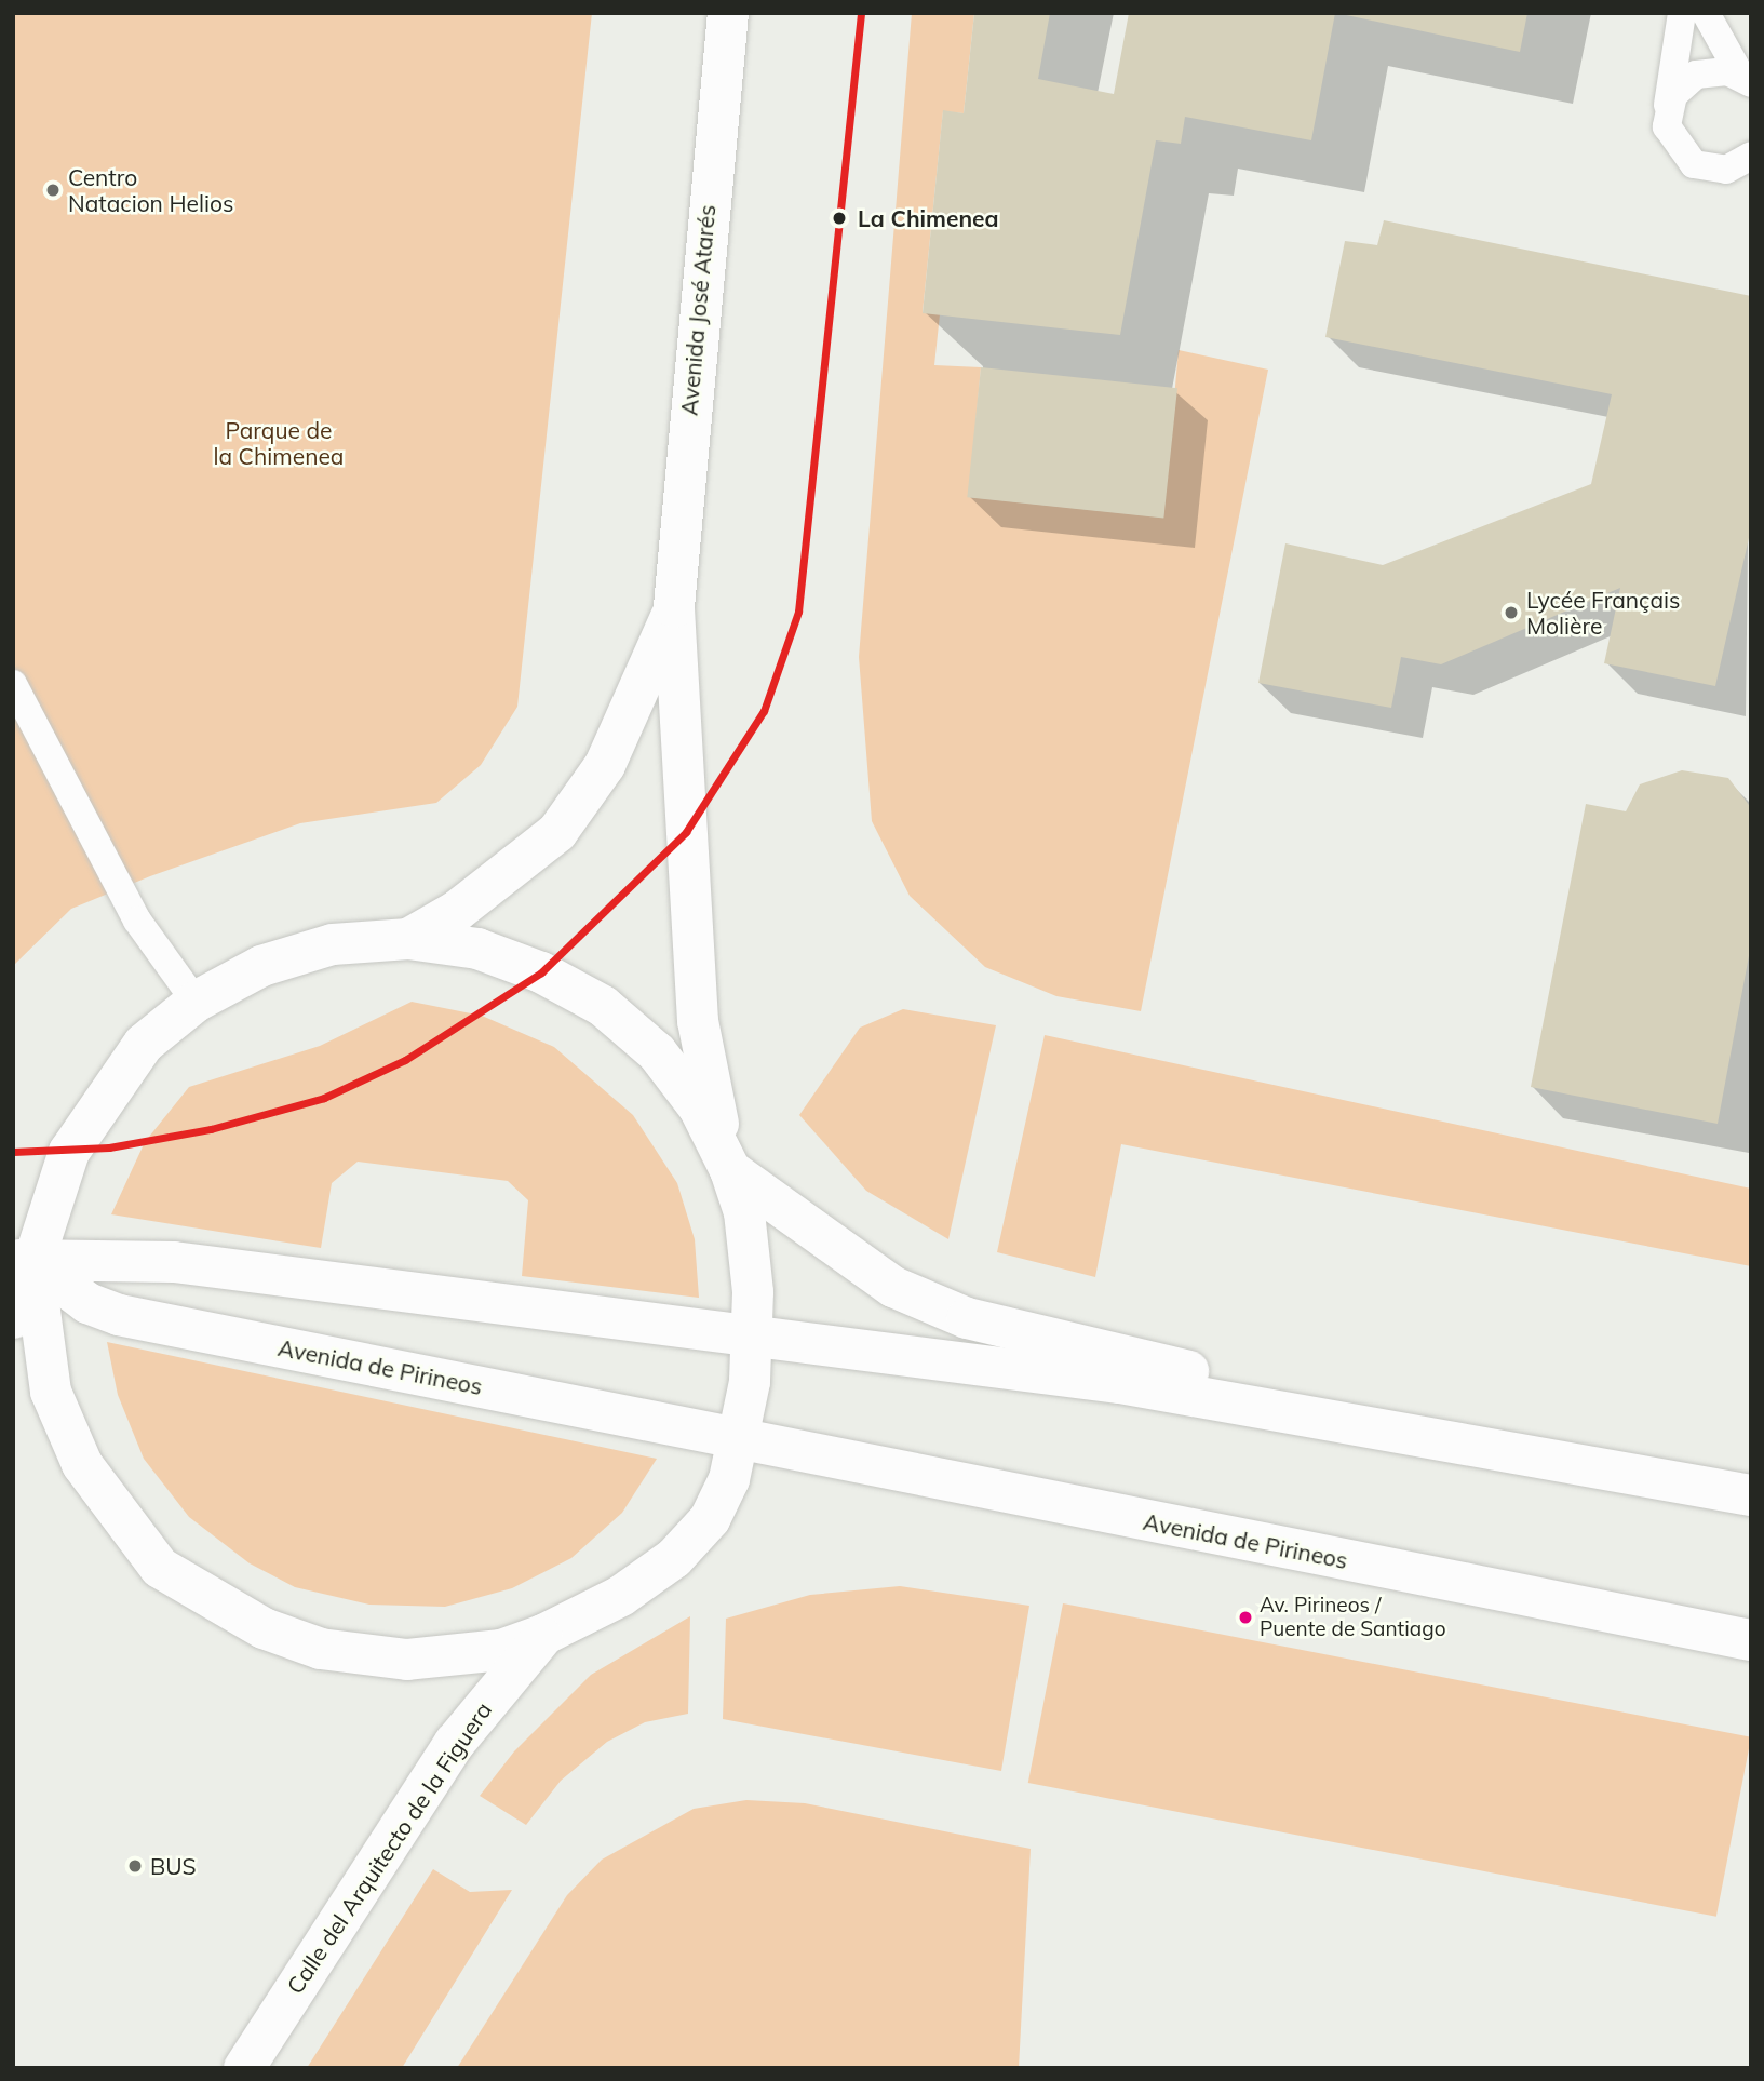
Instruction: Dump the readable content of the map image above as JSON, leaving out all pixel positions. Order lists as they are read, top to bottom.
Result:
{
  "streets": {
    "main road": ["Avenida José Atarés", "Avenida de Pirineos", "Calle del Arquitecto de la Figuera"]
  },
  "parks": ["Parque de la Chimenea"],
  "places": [
    "Centro Natacion Helios",
    "La Chimenea",
    "Lycée Français Molière",
    "Av. Pirineos / Puente de Santiago",
    "BUS"
  ]
}
